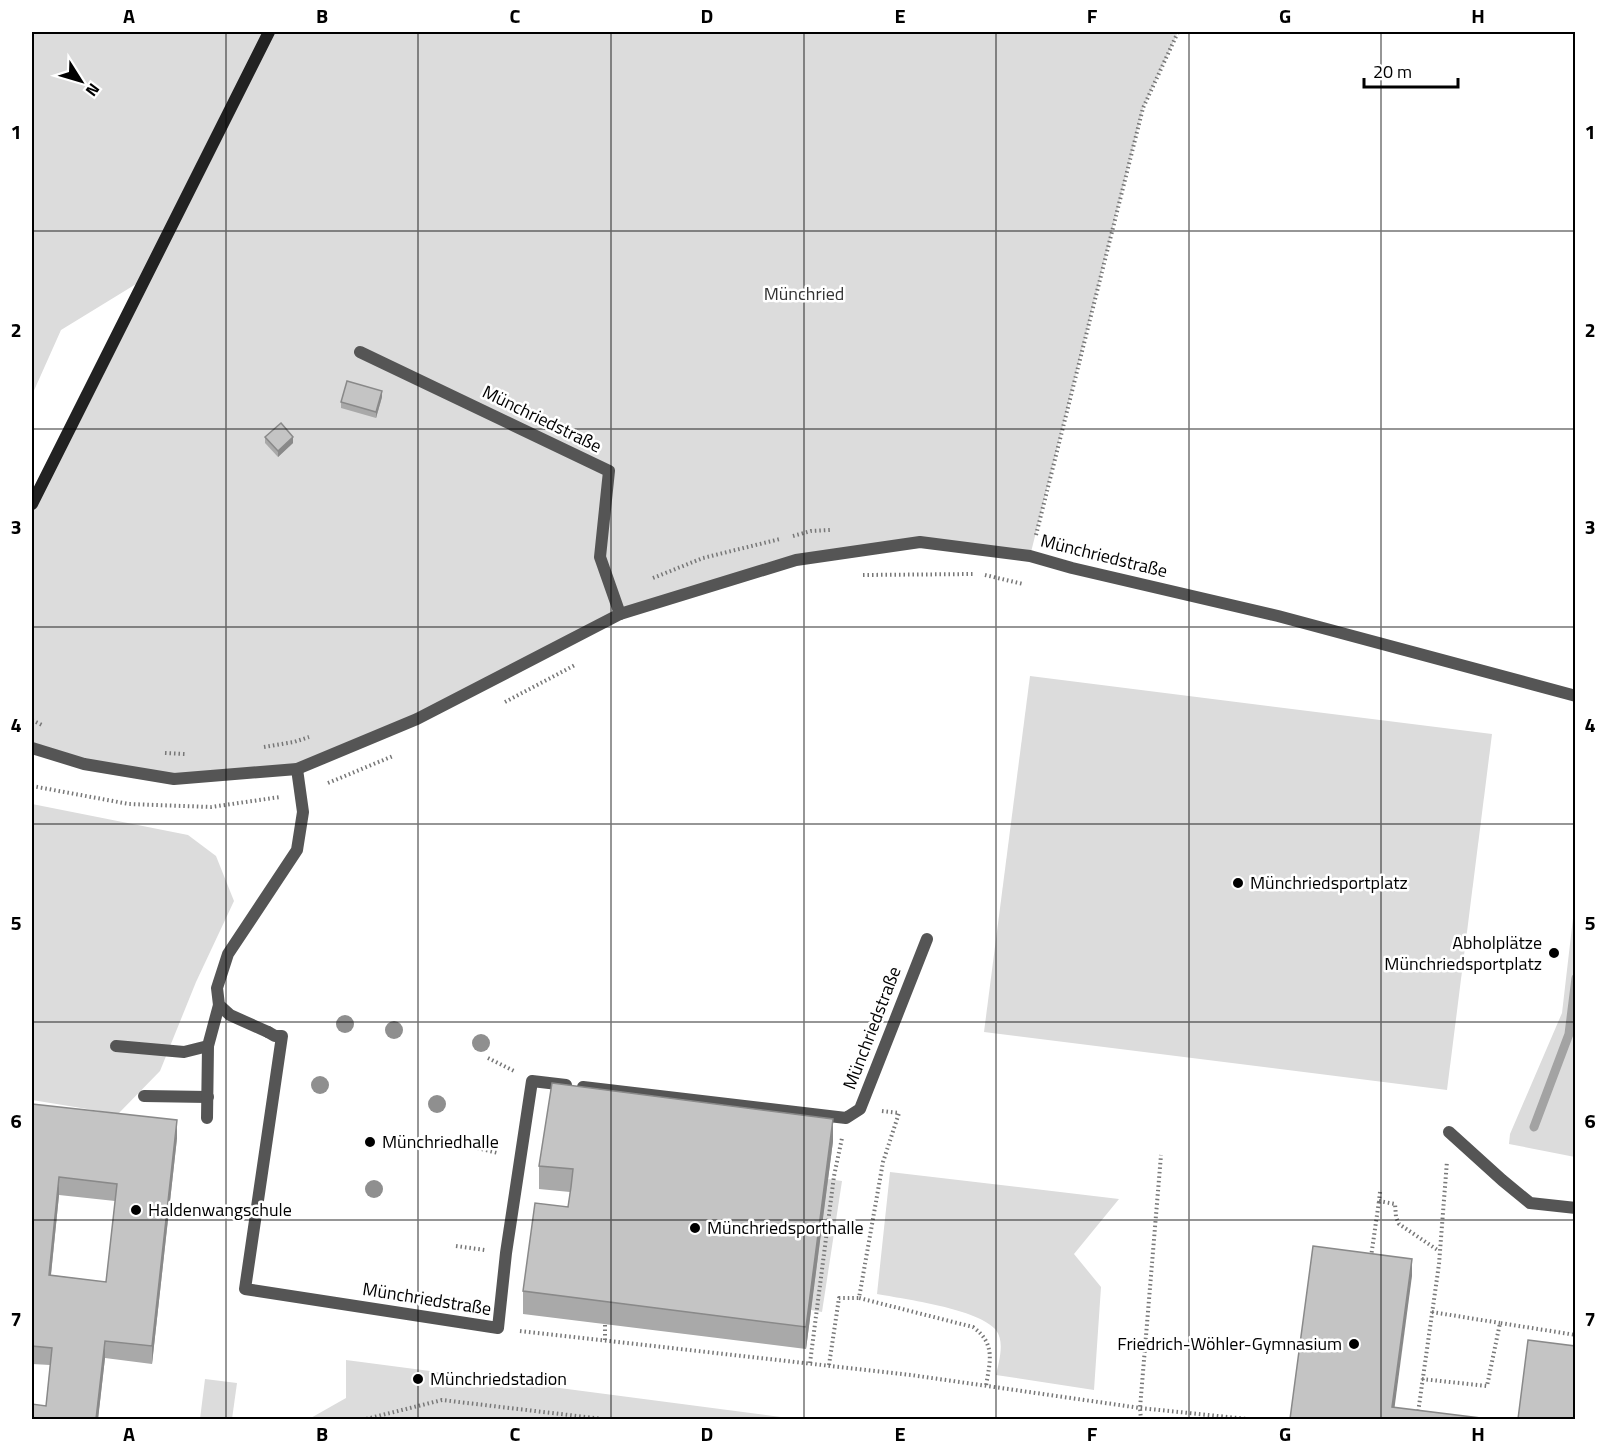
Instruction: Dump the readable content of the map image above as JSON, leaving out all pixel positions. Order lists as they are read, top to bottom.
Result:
{
  "streets": {
    "street": ["Münchriedstraße"]
  },
  "parks": ["Münchried"],
  "places": [
    "Münchriedsportplatz",
    "Abholplätze Münchriedsportplatz",
    "Münchriedhalle",
    "Haldenwangschule",
    "Münchriedsporthalle",
    "Friedrich-Wöhler-Gymnasium",
    "Münchriedstadion"
  ],
  "scale_bar": "20 m",
  "north": "bottom right",
  "grid": {
    "columns": [
      "A",
      "B",
      "C",
      "D",
      "E",
      "F",
      "G",
      "H"
    ],
    "rows": [
      "1",
      "2",
      "3",
      "4",
      "5",
      "6",
      "7"
    ]
  }
}
